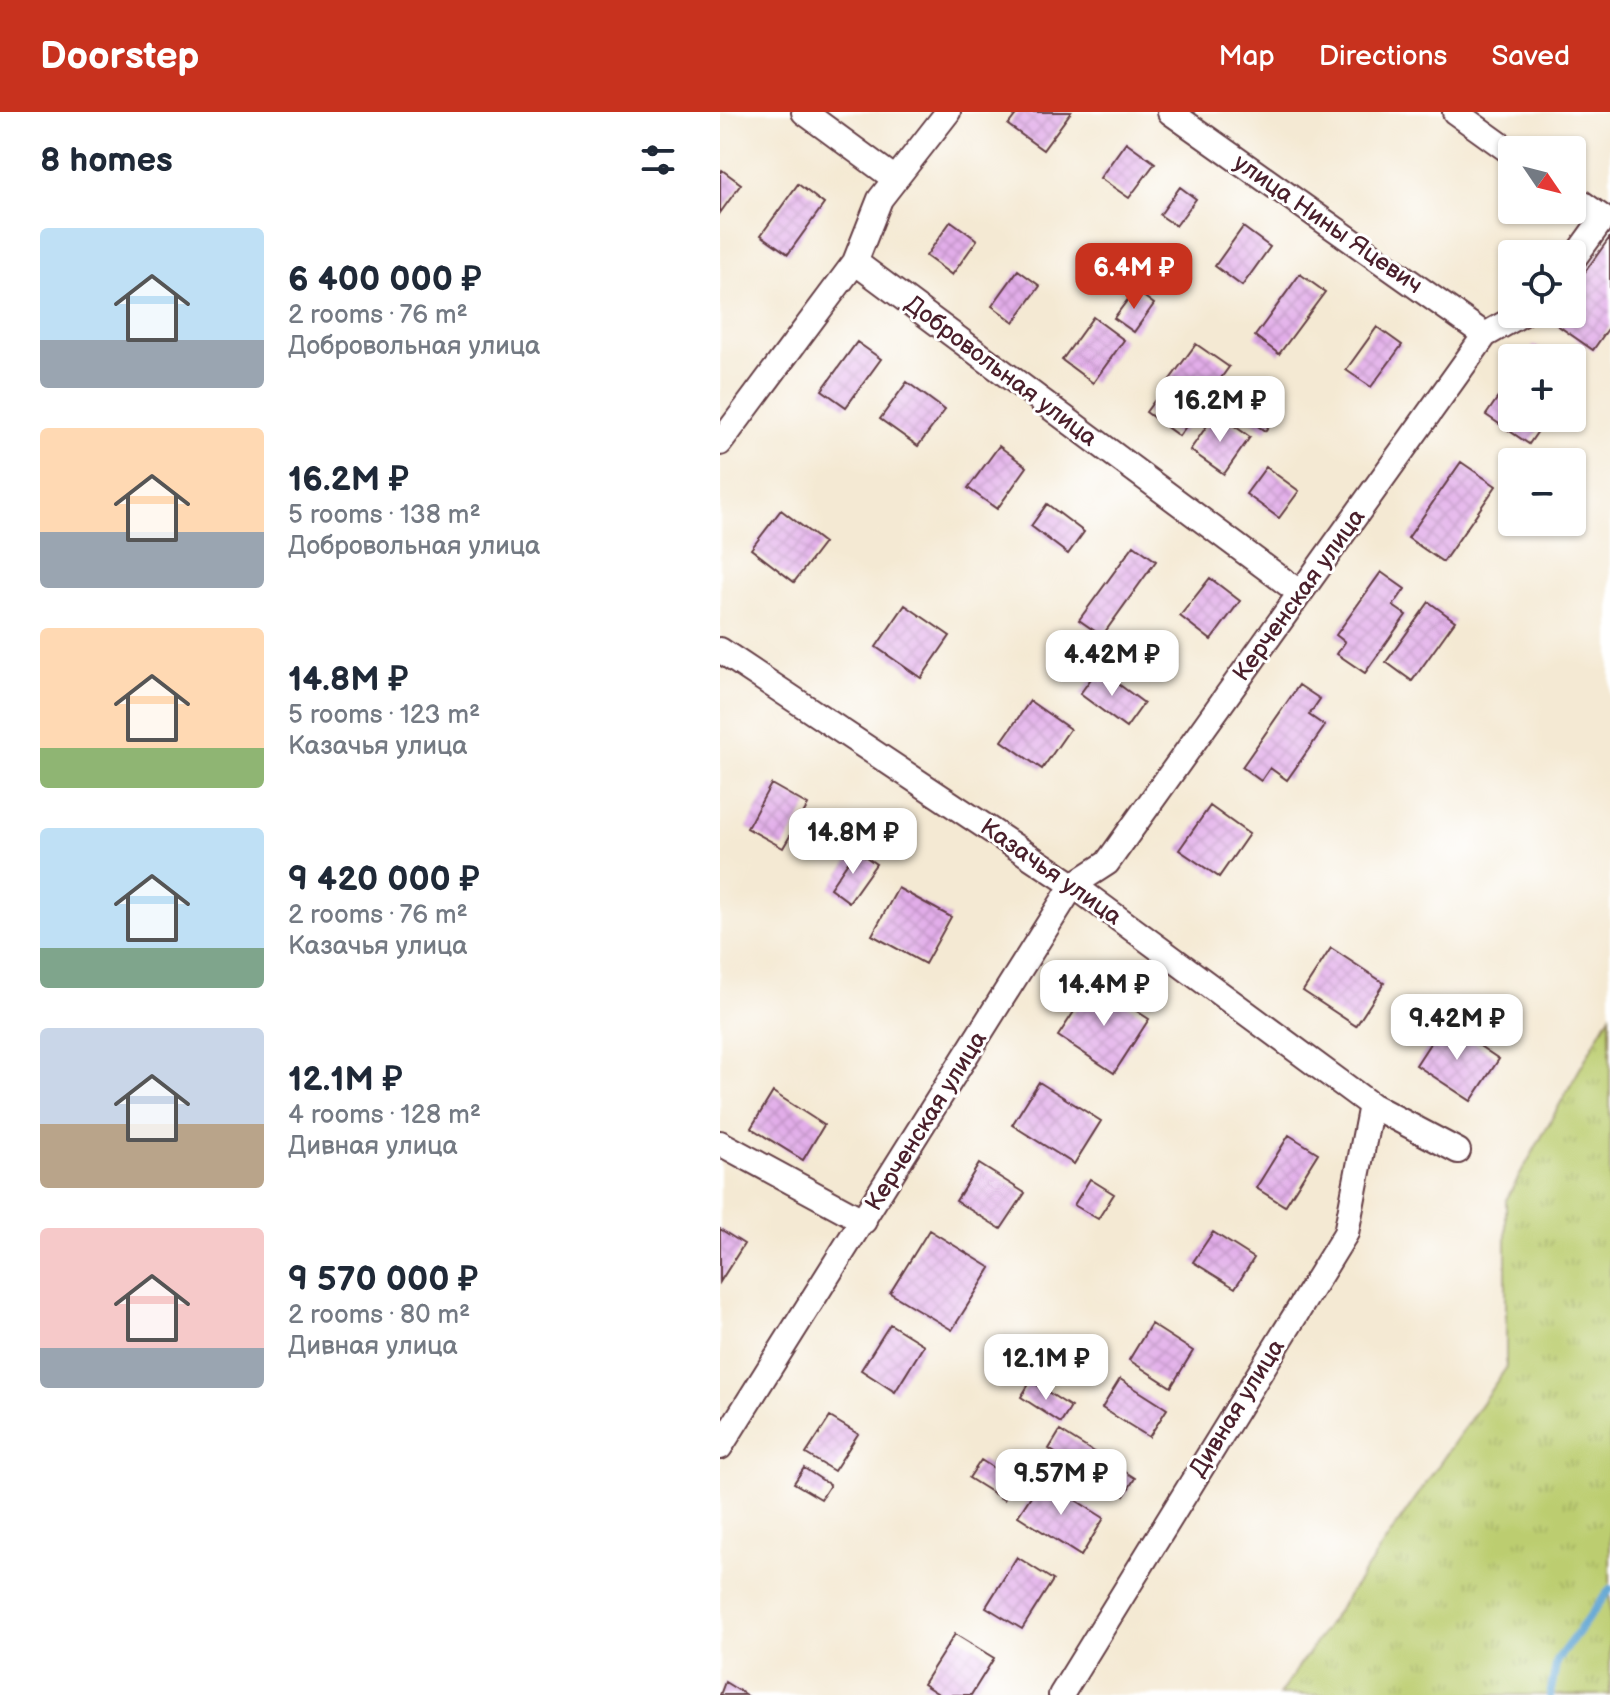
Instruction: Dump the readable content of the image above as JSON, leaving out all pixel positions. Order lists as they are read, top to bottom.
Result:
{
  "streets": {
    "street": [
      "улица Нины Яцевич",
      "Добровольная улица",
      "Керченская улица",
      "Казачья улица",
      "Дивная улица"
    ]
  },
  "crossings": [
    ["улица Нины Яцевич", "Керченская улица"],
    ["Добровольная улица", "Керченская улица"],
    ["Керченская улица", "Казачья улица"],
    ["Казачья улица", "Дивная улица"]
  ],
  "north": "bottom right",
  "page": {
    "header": "Doorstep",
    "nav": ["Map", "Directions", "Saved"],
    "heading": "8 homes",
    "map_buttons": ["+", "−"],
    "list": [
      {
        "name": "6 400 000 ₽",
        "note": "2 rooms · 76 m² · Добровольная улица"
      },
      {
        "name": "16.2M ₽",
        "note": "5 rooms · 138 m² · Добровольная улица"
      },
      {
        "name": "14.8M ₽",
        "note": "5 rooms · 123 m² · Казачья улица"
      },
      {
        "name": "9 420 000 ₽",
        "note": "2 rooms · 76 m² · Казачья улица"
      },
      {
        "name": "12.1M ₽",
        "note": "4 rooms · 128 m² · Дивная улица"
      },
      {
        "name": "9 570 000 ₽",
        "note": "2 rooms · 80 m² · Дивная улица"
      }
    ],
    "price": [
      "6.4M ₽",
      "16.2M ₽",
      "4.42M ₽",
      "14.8M ₽",
      "14.4M ₽",
      "9.42M ₽",
      "12.1M ₽",
      "9.57M ₽"
    ]
  }
}
